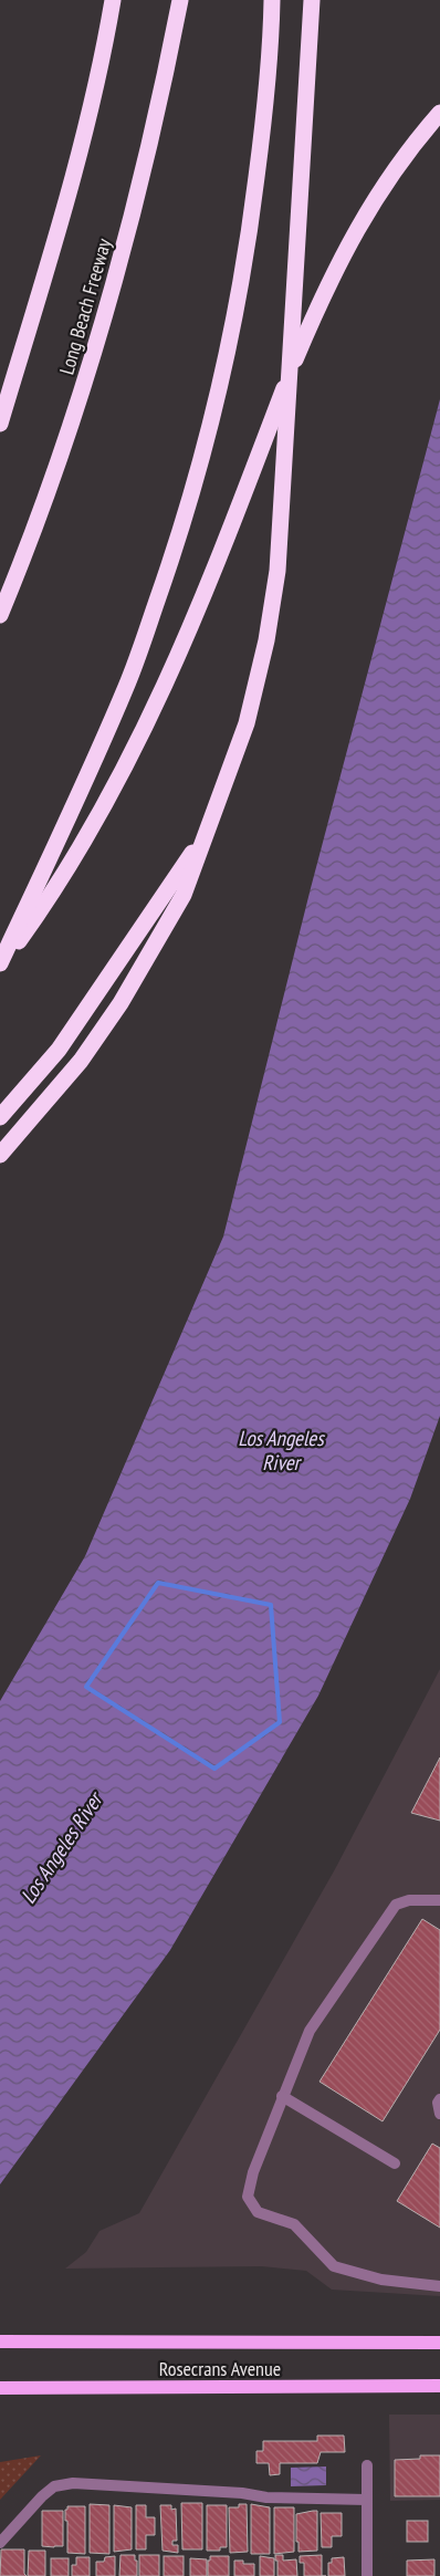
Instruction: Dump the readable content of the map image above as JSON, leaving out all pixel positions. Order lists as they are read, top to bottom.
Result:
{
  "streets": {
    "highway": ["Long Beach Freeway"],
    "main road": ["Rosecrans Avenue"]
  },
  "water": ["Los Angeles River"]
}
